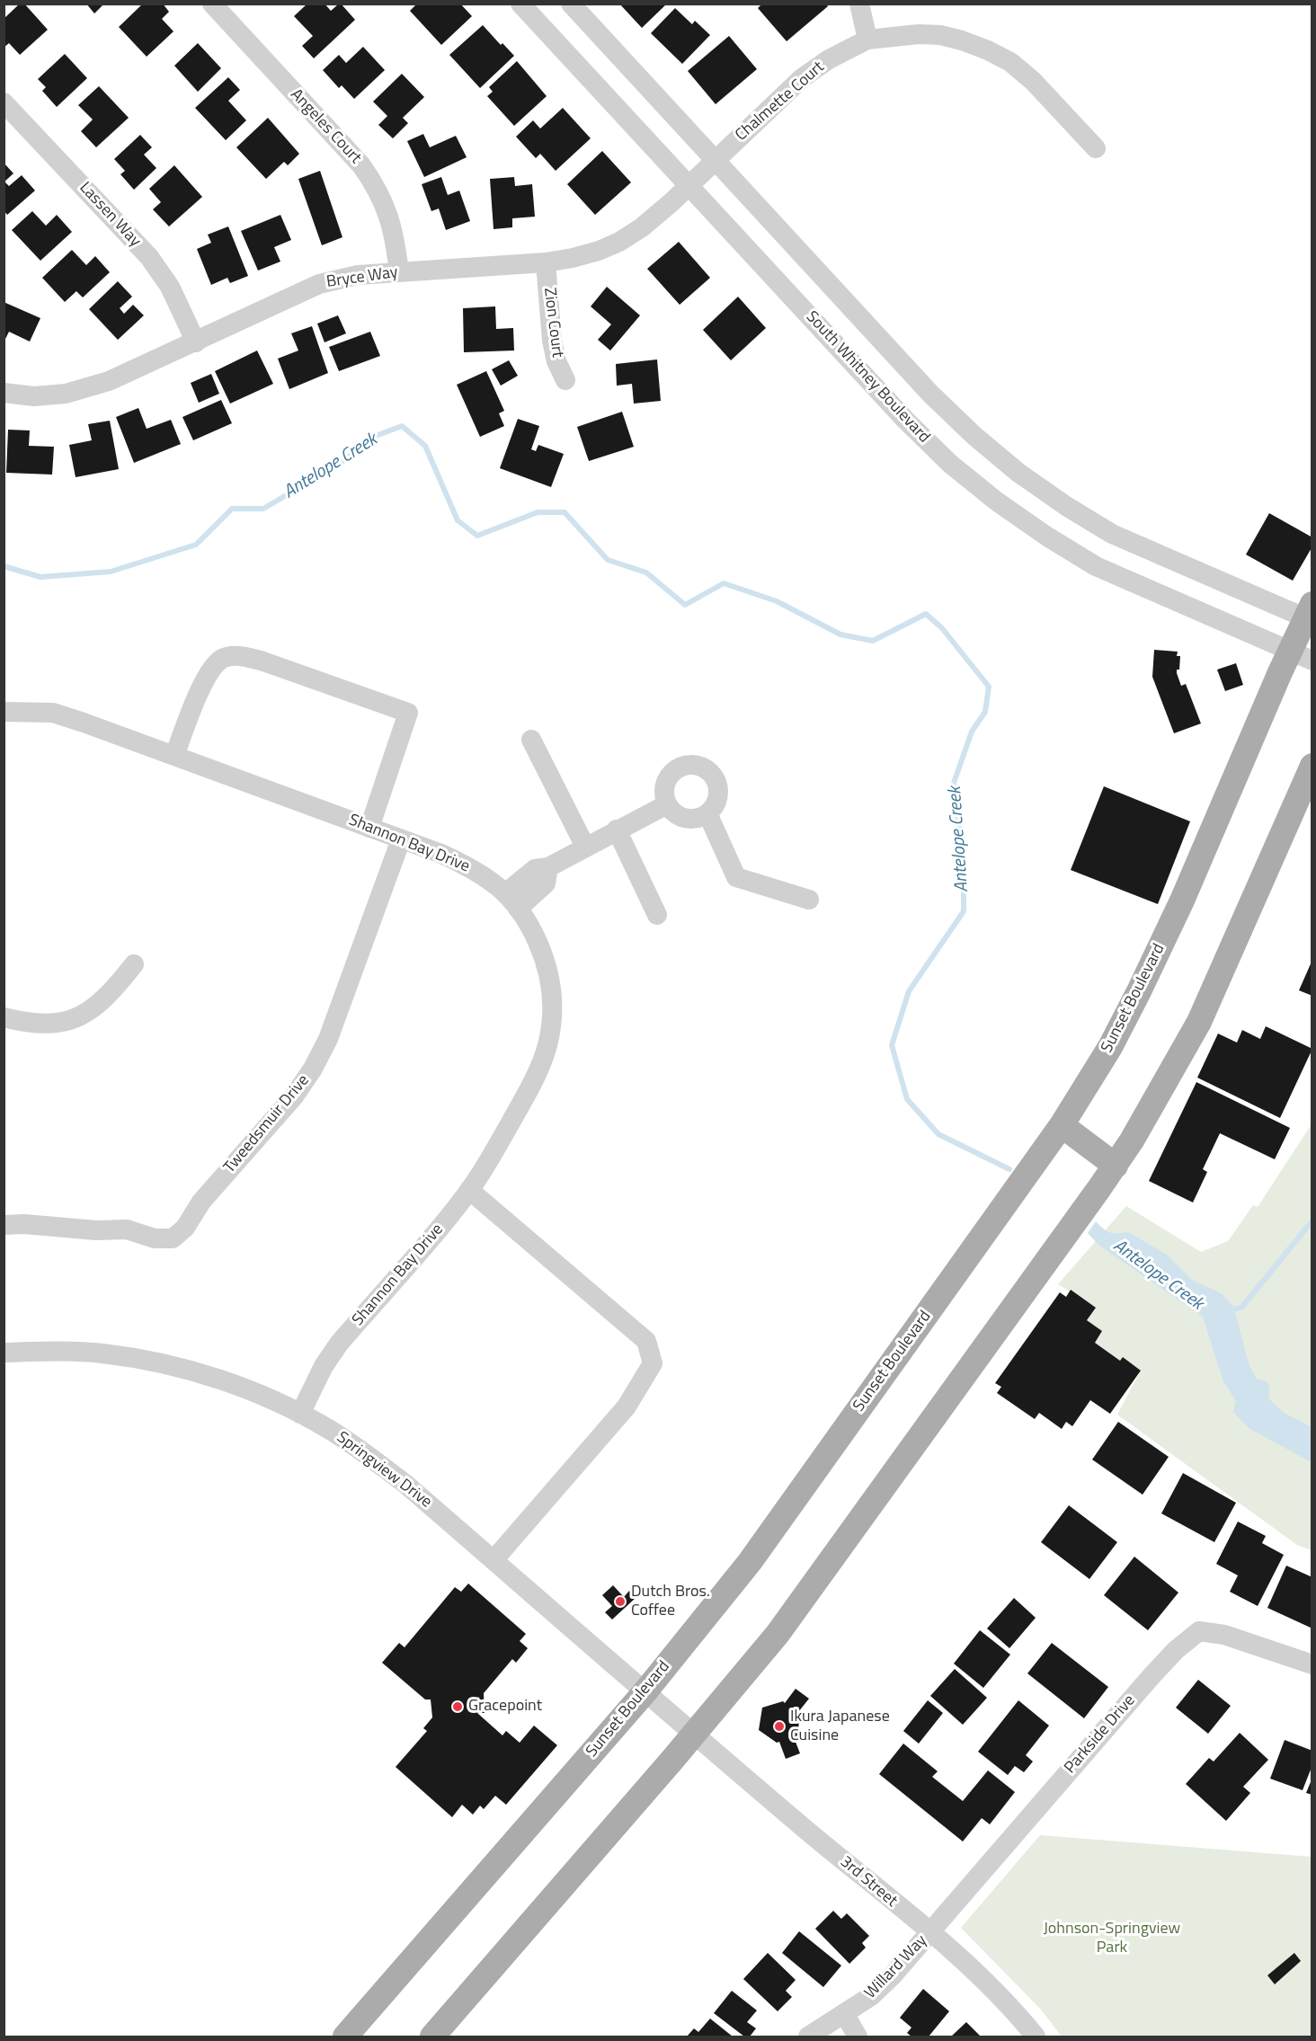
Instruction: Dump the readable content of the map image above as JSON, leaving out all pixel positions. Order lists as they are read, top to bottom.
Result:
{
  "streets": {
    "main road": ["Sunset Boulevard"],
    "street": [
      "Chalmette Court",
      "Angeles Court",
      "Lassen Way",
      "Bryce Way",
      "Zion Court",
      "South Whitney Boulevard",
      "Shannon Bay Drive",
      "Tweedsmuir Drive",
      "Springview Drive",
      "Parkside Drive",
      "3rd Street",
      "Willard Way"
    ]
  },
  "crossings": [
    ["Chalmette Court", "Bryce Way"],
    ["Chalmette Court", "South Whitney Boulevard"],
    ["Angeles Court", "Bryce Way"],
    ["Lassen Way", "Bryce Way"],
    ["Bryce Way", "Zion Court"],
    ["Bryce Way", "South Whitney Boulevard"],
    ["South Whitney Boulevard", "Sunset Boulevard"],
    ["Shannon Bay Drive", "Tweedsmuir Drive"],
    ["Shannon Bay Drive", "Springview Drive"],
    ["Sunset Boulevard", "Springview Drive"],
    ["Sunset Boulevard", "3rd Street"],
    ["Springview Drive", "3rd Street"],
    ["Parkside Drive", "3rd Street"],
    ["Parkside Drive", "Willard Way"],
    ["3rd Street", "Willard Way"]
  ],
  "water": ["Antelope Creek"],
  "parks": ["Johnson-Springview Park"],
  "places": ["Dutch Bros. Coffee", "Gracepoint", "Ikura Japanese Cuisine"]
}
